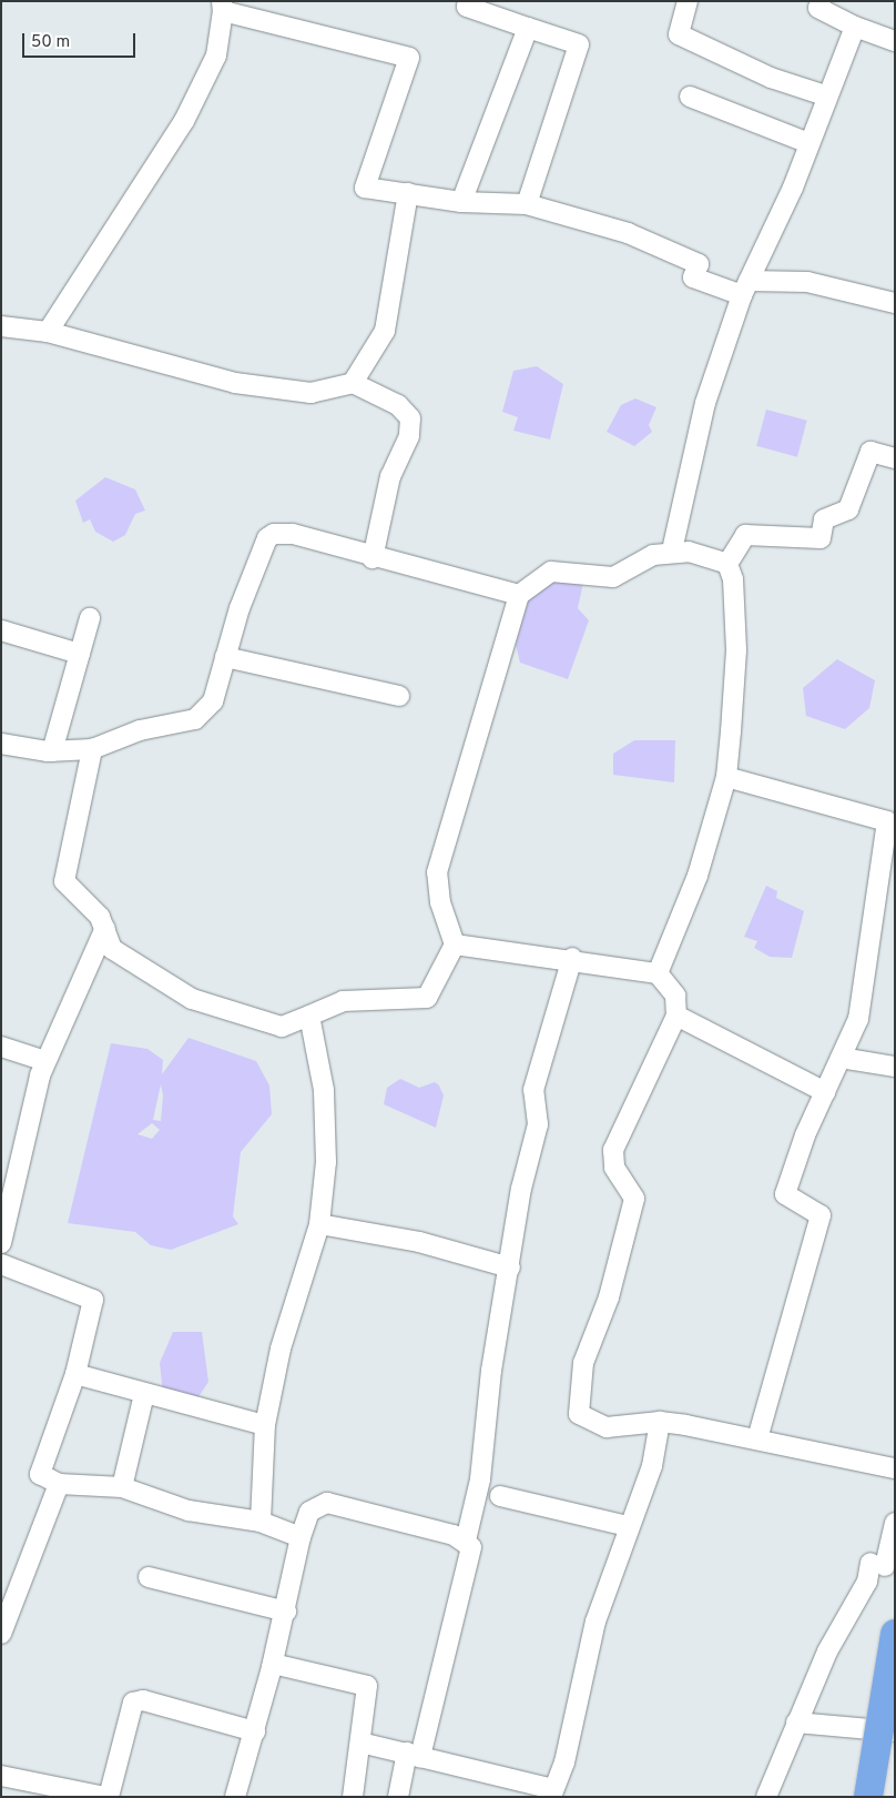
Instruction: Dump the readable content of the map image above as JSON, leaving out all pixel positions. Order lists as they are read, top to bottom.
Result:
{
  "scale_bar": "50 m"
}
